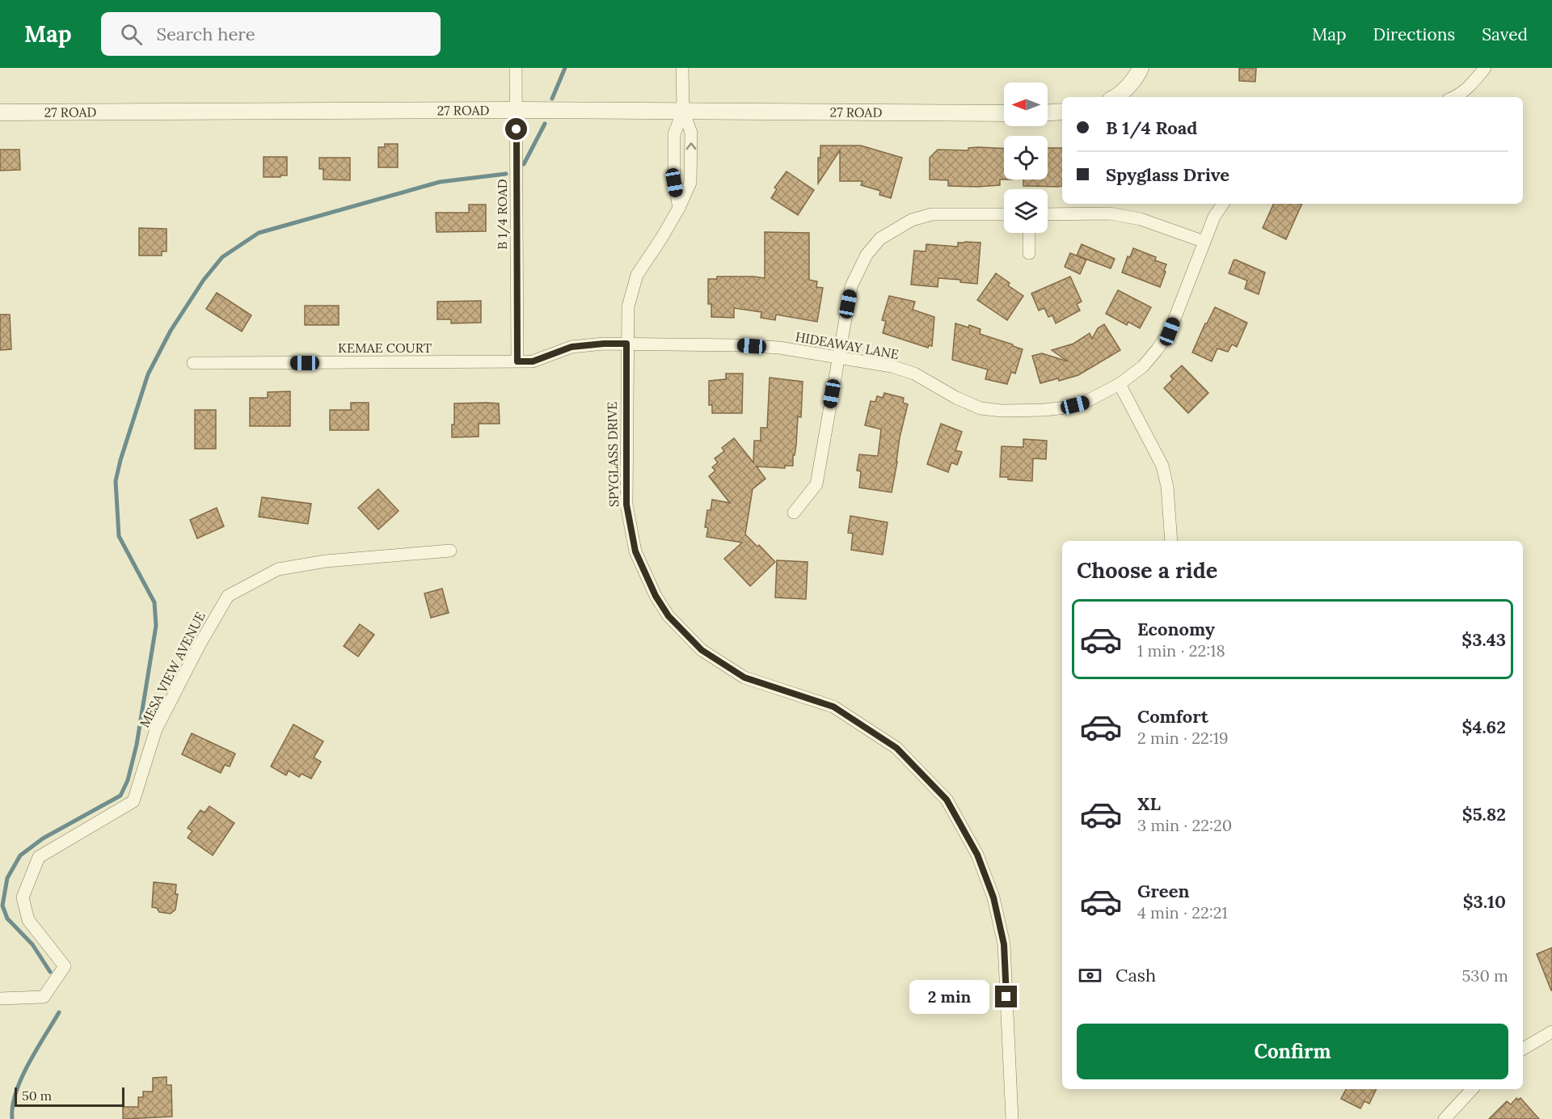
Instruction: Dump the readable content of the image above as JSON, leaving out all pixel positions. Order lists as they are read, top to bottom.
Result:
{
  "streets": {
    "street": [
      "27 ROAD",
      "B 1/4 ROAD",
      "HIDEAWAY LANE",
      "KEMAE COURT",
      "SPYGLASS DRIVE",
      "MESA VIEW AVENUE"
    ]
  },
  "crossings": [
    ["27 ROAD", "B 1/4 ROAD"],
    ["27 ROAD", "SPYGLASS DRIVE"],
    ["B 1/4 ROAD", "HIDEAWAY LANE"],
    ["B 1/4 ROAD", "KEMAE COURT"],
    ["HIDEAWAY LANE", "KEMAE COURT"],
    ["HIDEAWAY LANE", "SPYGLASS DRIVE"]
  ],
  "scale_bar": "50 m",
  "north": "left",
  "page": {
    "header": "Map",
    "search": "Search here",
    "nav": ["Map", "Directions", "Saved"],
    "banner": ["B 1/4 Road", "Spyglass Drive"],
    "heading": "Choose a ride",
    "list": [
      {
        "name": "Economy",
        "note": "1 min · 22:18",
        "value": "$3.43"
      },
      {
        "name": "Comfort",
        "note": "2 min · 22:19",
        "value": "$4.62"
      },
      {
        "name": "XL",
        "note": "3 min · 22:20",
        "value": "$5.82"
      },
      {
        "name": "Green",
        "note": "4 min · 22:21",
        "value": "$3.10"
      }
    ],
    "pay": ["Cash", "530 m"],
    "bubble": "2 min",
    "buttons": "Confirm",
    "scale": "50 m"
  }
}
